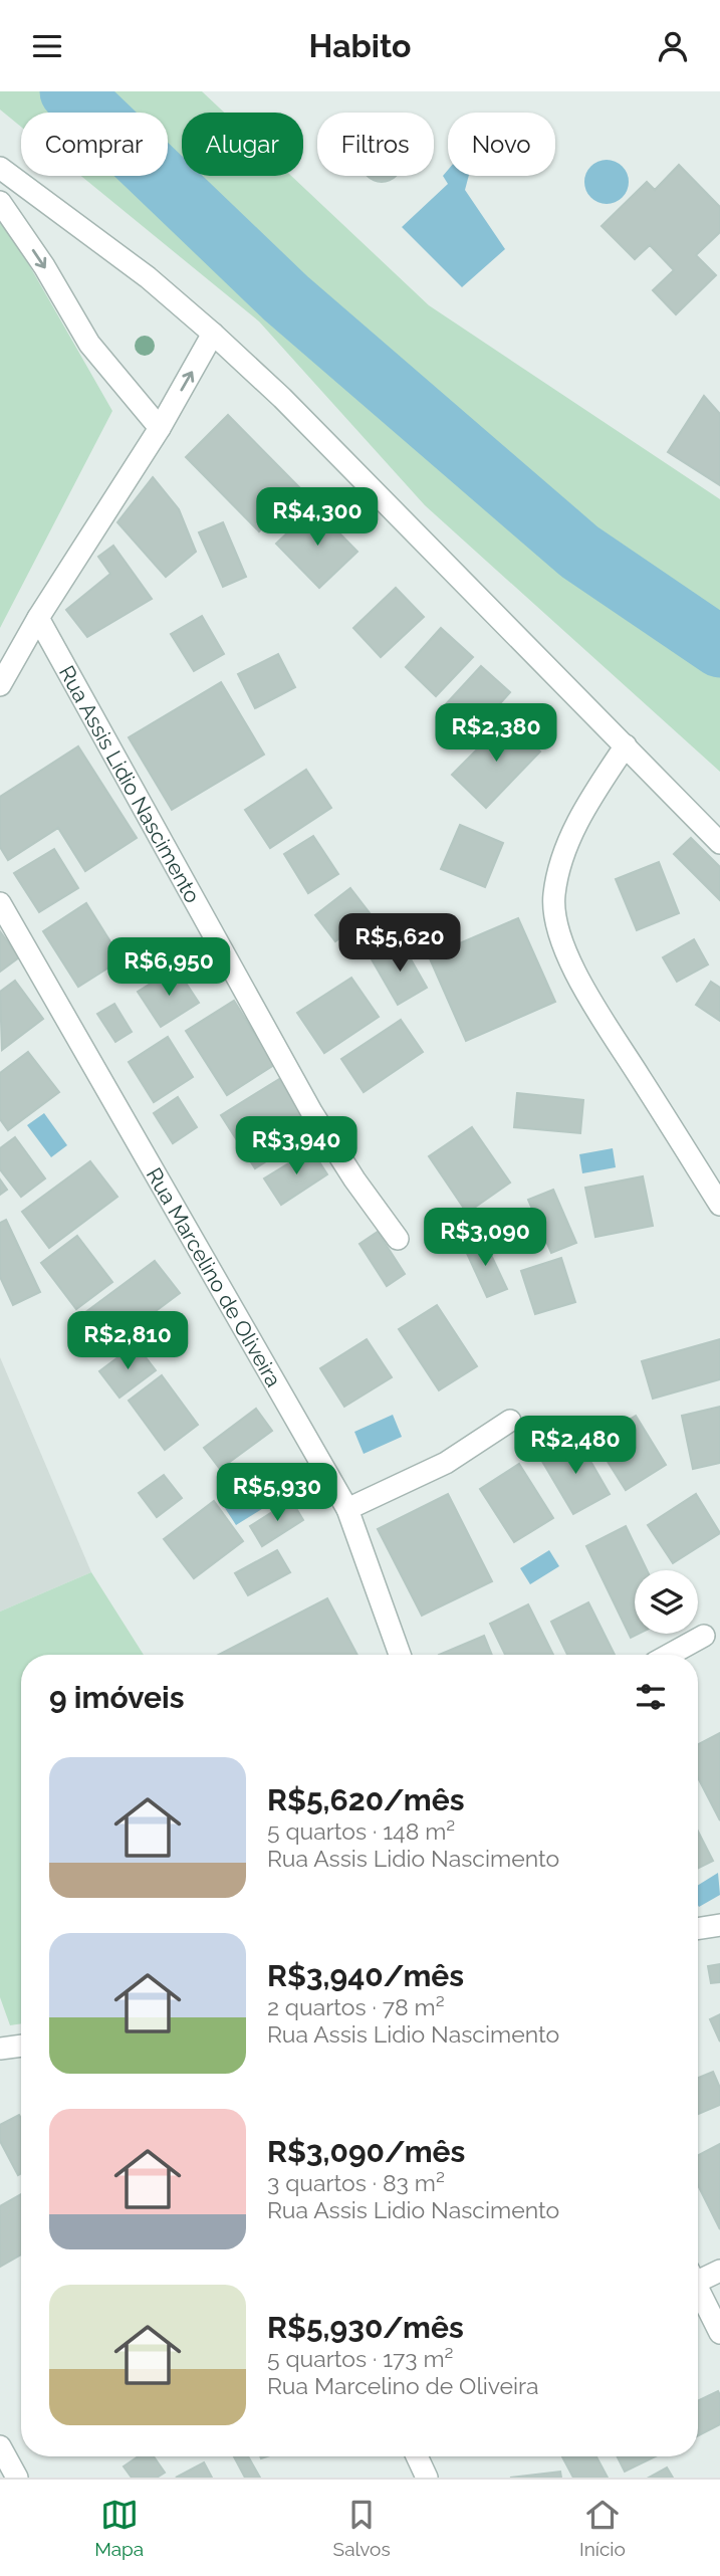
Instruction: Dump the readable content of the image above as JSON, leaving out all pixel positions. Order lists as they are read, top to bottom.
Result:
{
  "streets": {
    "street": ["Rua Assis Lidio Nascimento", "Rua Marcelino de Oliveira"]
  },
  "page": {
    "header": "Habito",
    "chip": [
      "Comprar",
      "Alugar",
      "Filtros",
      "Novo"
    ],
    "price": [
      "R$4,300",
      "R$2,380",
      "R$5,620",
      "R$6,950",
      "R$3,940",
      "R$3,090",
      "R$2,810",
      "R$2,480",
      "R$5,930"
    ],
    "heading": "9 imóveis",
    "list": [
      {
        "name": "R$5,620/mês",
        "note": "5 quartos · 148 m² · Rua Assis Lidio Nascimento"
      },
      {
        "name": "R$3,940/mês",
        "note": "2 quartos · 78 m² · Rua Assis Lidio Nascimento"
      },
      {
        "name": "R$3,090/mês",
        "note": "3 quartos · 83 m² · Rua Assis Lidio Nascimento"
      },
      {
        "name": "R$5,930/mês",
        "note": "5 quartos · 173 m² · Rua Marcelino de Oliveira"
      }
    ],
    "tabs": ["Mapa", "Salvos", "Início"]
  }
}
